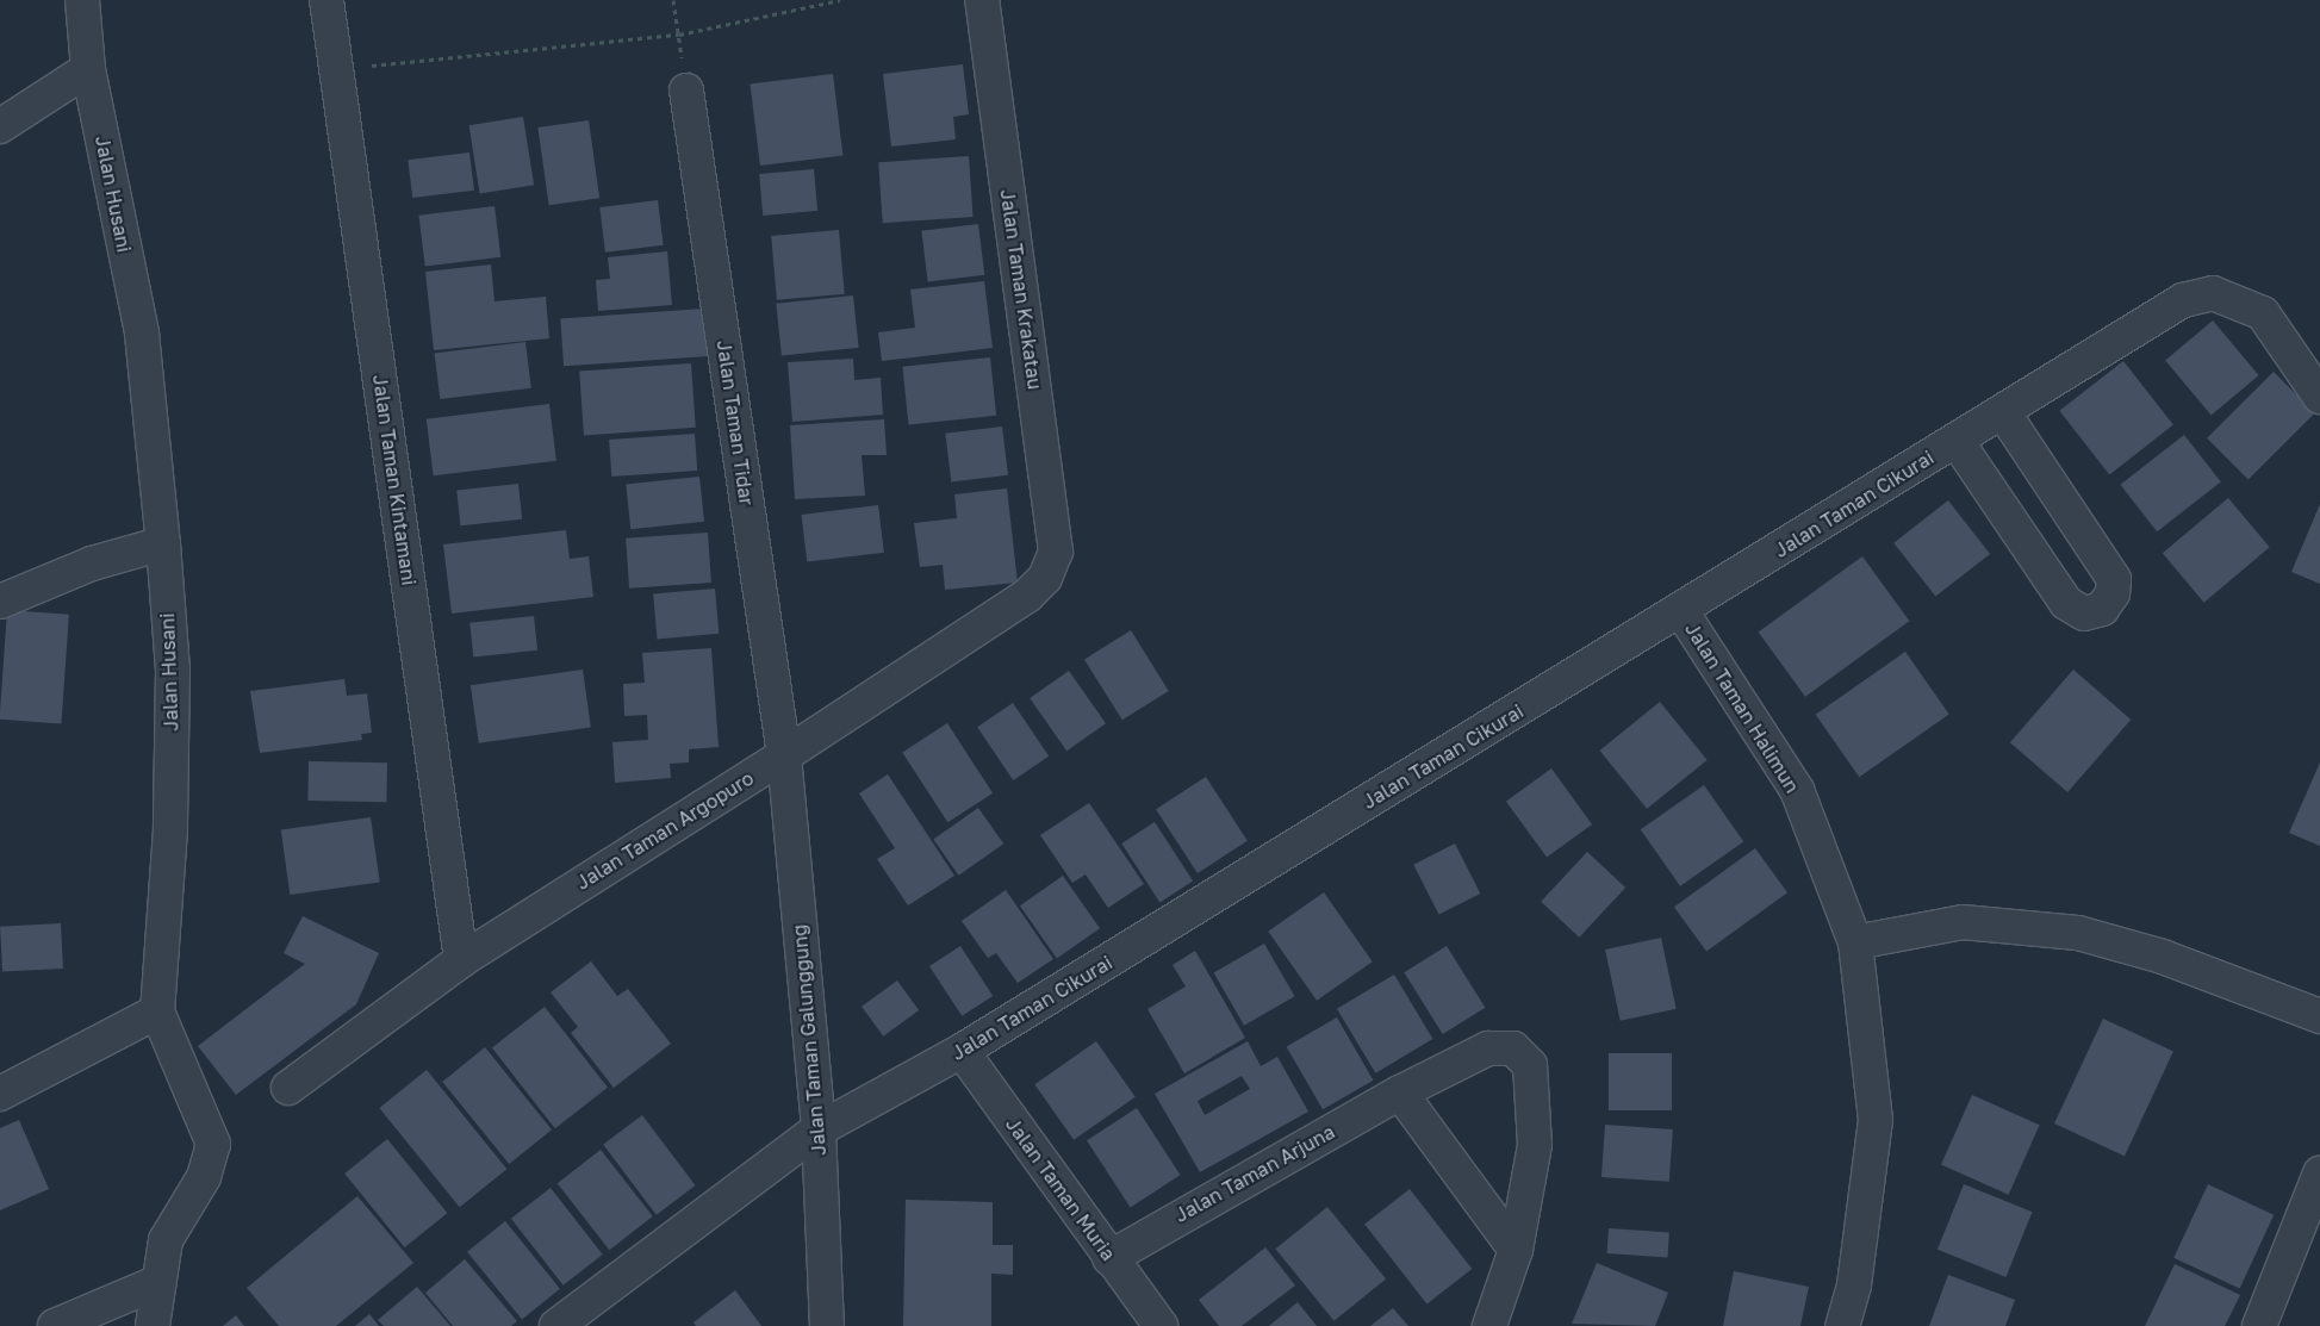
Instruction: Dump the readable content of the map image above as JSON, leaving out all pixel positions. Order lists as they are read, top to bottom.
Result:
{
  "streets": {
    "street": [
      "Jalan Husani",
      "Jalan Taman Krakatau",
      "Jalan Taman Tidar",
      "Jalan Taman Kintamani",
      "Jalan Taman Cikurai",
      "Jalan Taman Halimun",
      "Jalan Taman Argopuro",
      "Jalan Taman Galunggung",
      "Jalan Taman Arjuna",
      "Jalan Taman Muria"
    ]
  },
  "crossings": [
    ["Jalan Taman Krakatau", "Jalan Taman Argopuro"],
    ["Jalan Taman Tidar", "Jalan Taman Argopuro"],
    ["Jalan Taman Tidar", "Jalan Taman Galunggung"],
    ["Jalan Taman Kintamani", "Jalan Taman Argopuro"],
    ["Jalan Taman Cikurai", "Jalan Taman Halimun"],
    ["Jalan Taman Cikurai", "Jalan Taman Galunggung"],
    ["Jalan Taman Cikurai", "Jalan Taman Muria"],
    ["Jalan Taman Argopuro", "Jalan Taman Galunggung"],
    ["Jalan Taman Arjuna", "Jalan Taman Muria"]
  ]
}
